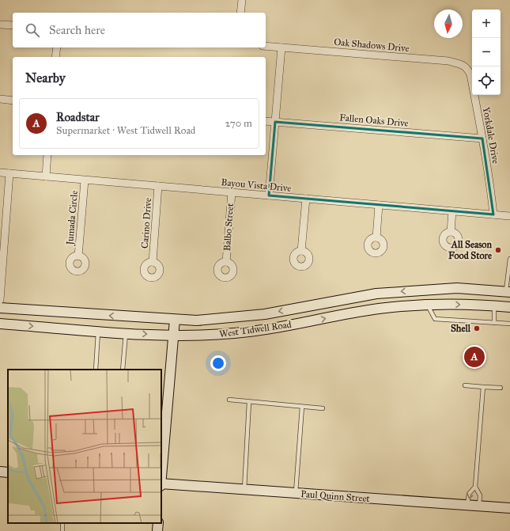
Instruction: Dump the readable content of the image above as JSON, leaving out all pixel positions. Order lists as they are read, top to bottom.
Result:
{
  "streets": {
    "main road": ["West Tidwell Road", "Paul Quinn Street"],
    "street": [
      "Oak Shadows Drive",
      "Fallen Oaks Drive",
      "Yorkdale Drive",
      "Bayou Vista Drive",
      "Jumada Circle",
      "Carino Drive",
      "Balbo Street"
    ]
  },
  "crossings": [
    ["Oak Shadows Drive", "Yorkdale Drive"],
    ["Fallen Oaks Drive", "Yorkdale Drive"],
    ["Yorkdale Drive", "Bayou Vista Drive"],
    ["Bayou Vista Drive", "Jumada Circle"],
    ["Bayou Vista Drive", "Carino Drive"],
    ["Bayou Vista Drive", "Balbo Street"]
  ],
  "places": ["All Season Food Store", "Shell"],
  "north": "bottom",
  "page": {
    "map_buttons": ["+", "−"],
    "search": "Search here",
    "heading": "Nearby",
    "list": [
      {
        "mark": "A",
        "name": "Roadstar",
        "note": "Supermarket · West Tidwell Road",
        "value": "270 m"
      }
    ],
    "pins": "A"
  }
}
